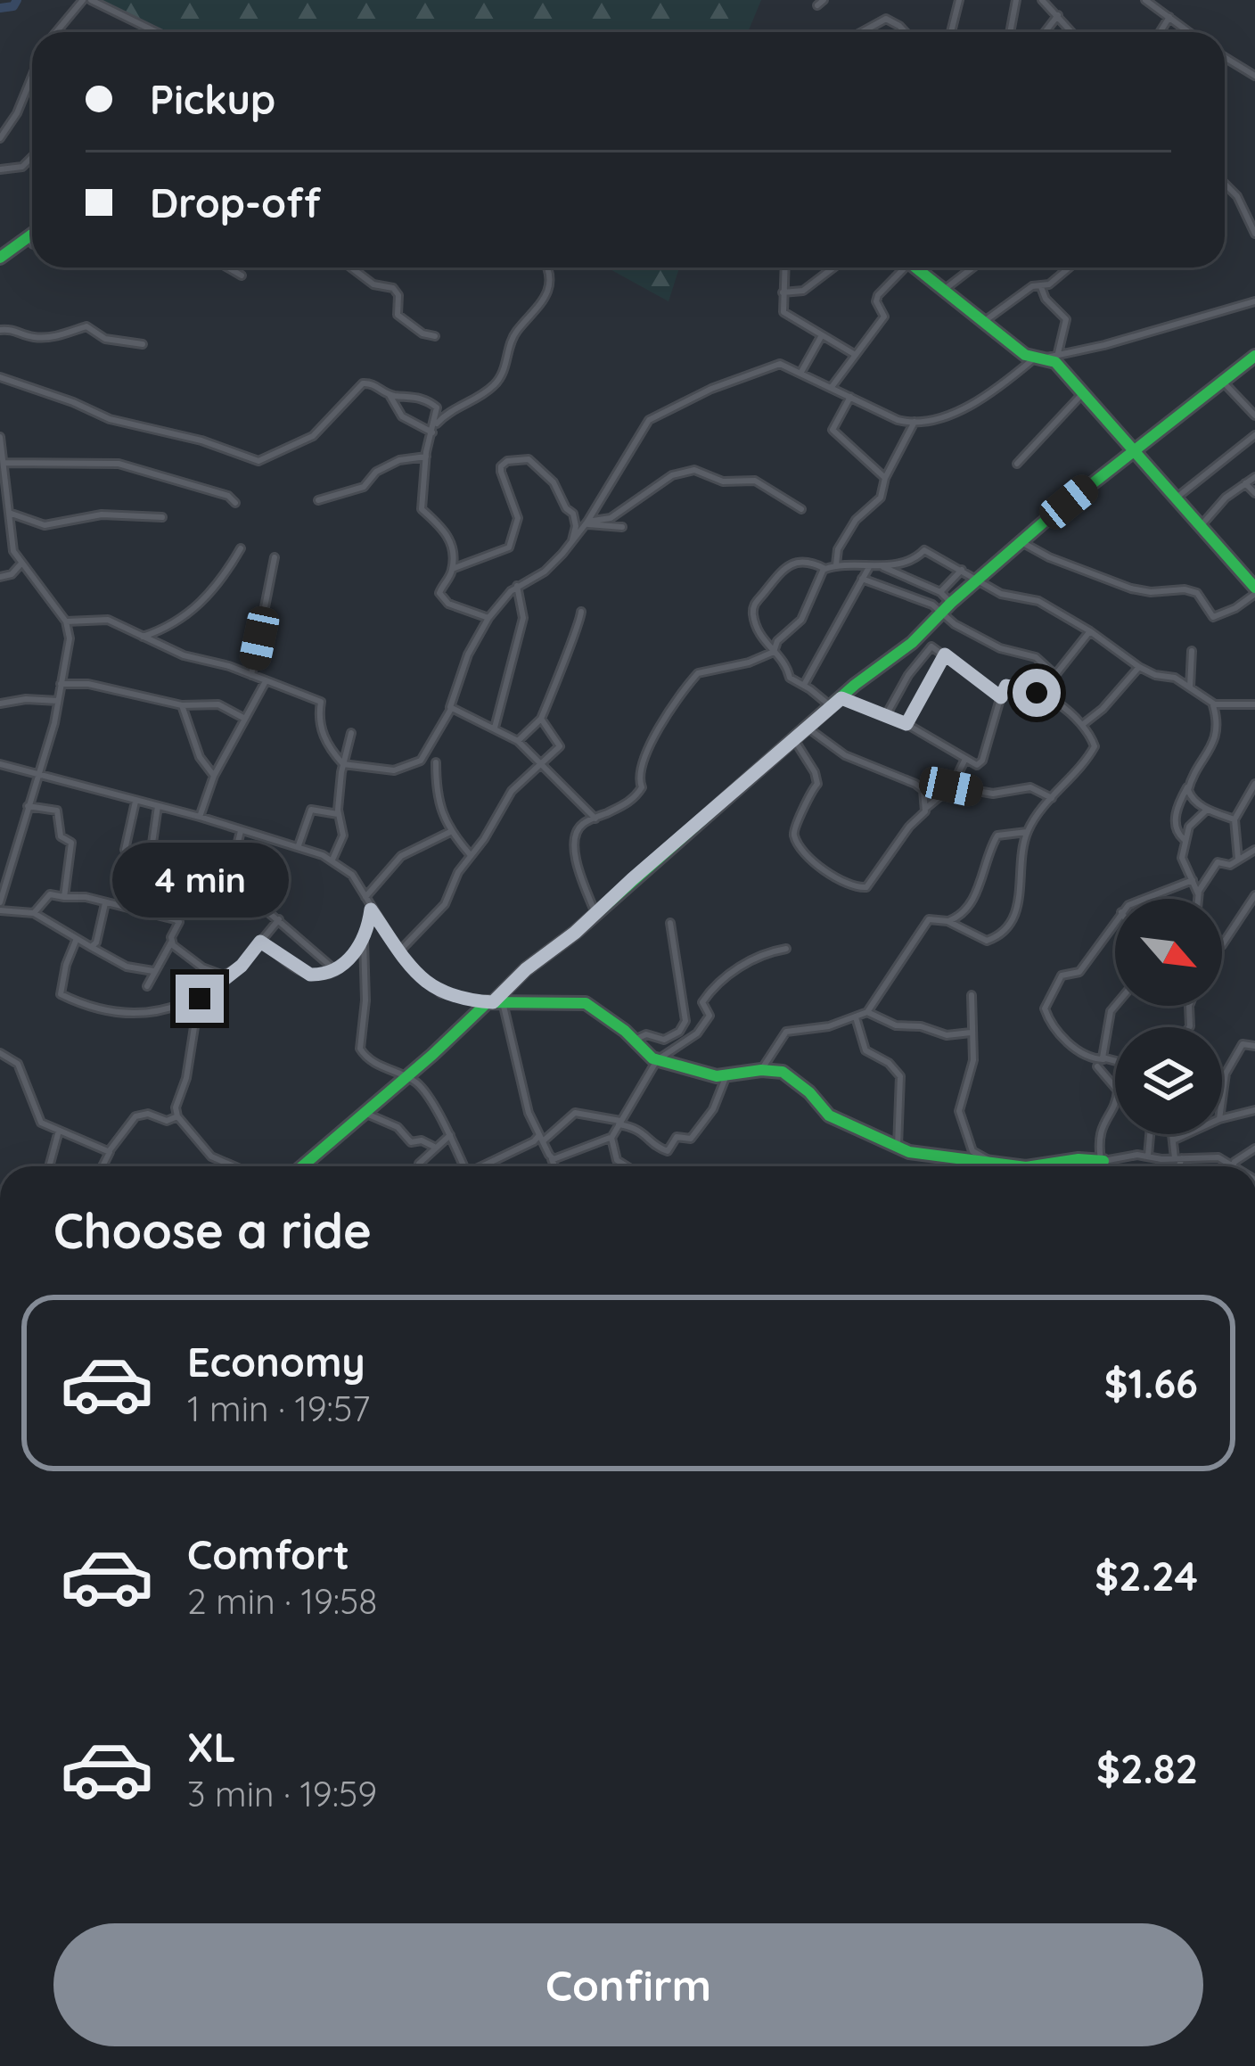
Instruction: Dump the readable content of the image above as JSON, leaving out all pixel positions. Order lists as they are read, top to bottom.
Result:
{
  "north": "bottom right",
  "page": {
    "banner": ["Pickup", "Drop-off"],
    "bubble": "4 min",
    "heading": "Choose a ride",
    "list": [
      {
        "name": "Economy",
        "note": "1 min · 19:57",
        "value": "$1.66"
      },
      {
        "name": "Comfort",
        "note": "2 min · 19:58",
        "value": "$2.24"
      },
      {
        "name": "XL",
        "note": "3 min · 19:59",
        "value": "$2.82"
      }
    ],
    "buttons": "Confirm"
  }
}
